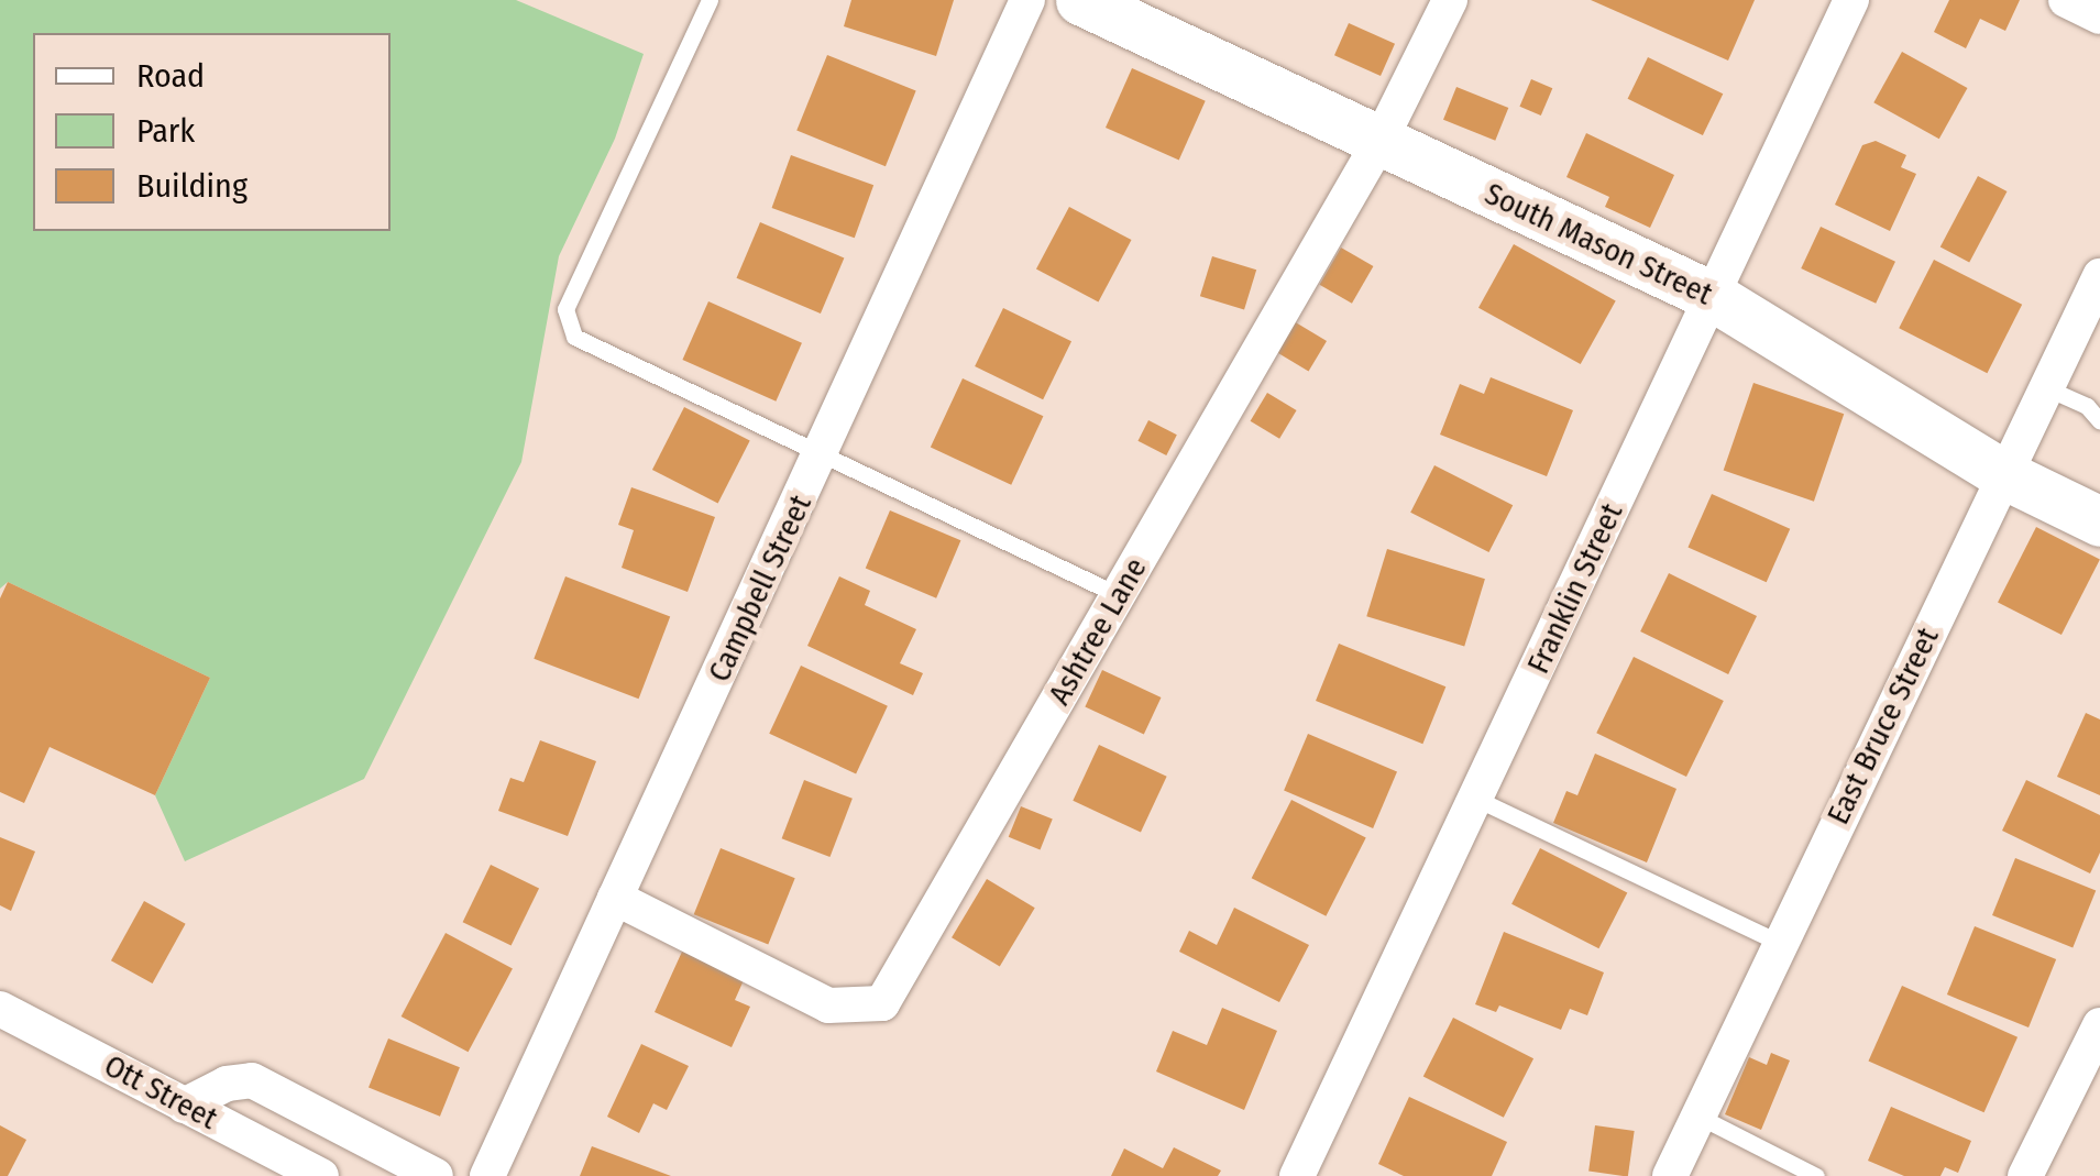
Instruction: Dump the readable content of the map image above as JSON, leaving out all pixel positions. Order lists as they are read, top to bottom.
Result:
{
  "streets": {
    "main road": ["South Mason Street"],
    "street": [
      "Campbell Street",
      "Franklin Street",
      "Ashtree Lane",
      "East Bruce Street",
      "Ott Street"
    ]
  },
  "crossings": [
    ["South Mason Street", "Franklin Street"],
    ["South Mason Street", "Ashtree Lane"],
    ["South Mason Street", "East Bruce Street"],
    ["Campbell Street", "Ashtree Lane"]
  ],
  "legend": ["Road", "Park", "Building"]
}
